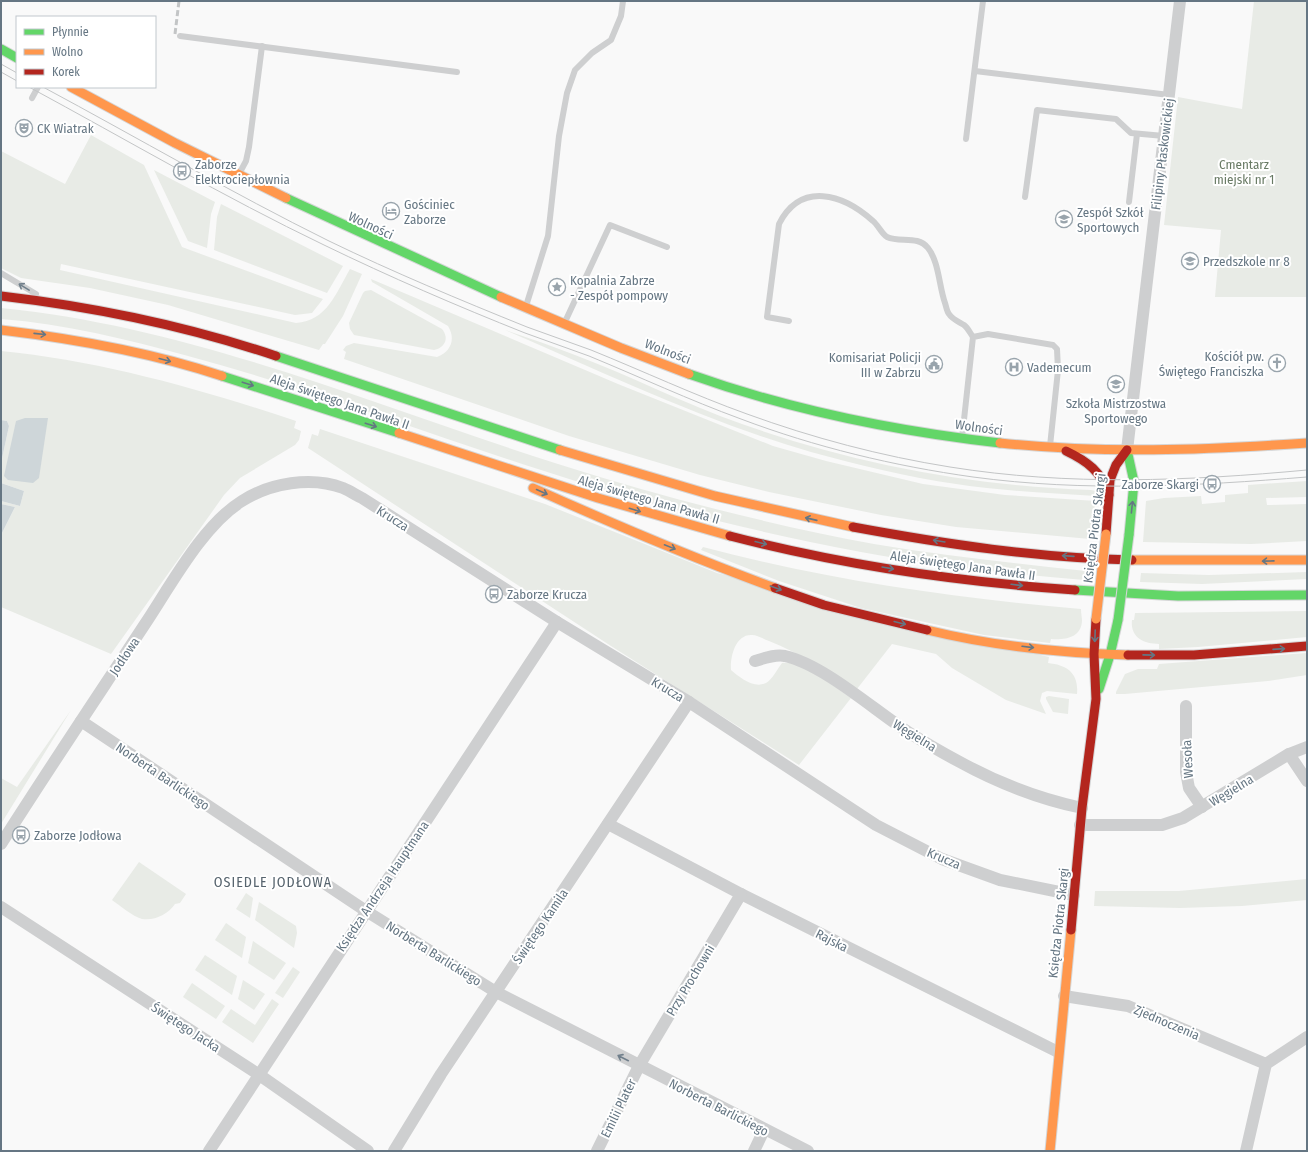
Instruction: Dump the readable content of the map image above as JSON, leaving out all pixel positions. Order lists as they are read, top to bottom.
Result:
{
  "streets": {
    "main road": ["Wolności", "Aleja świętego Jana Pawła II", "Księdza Piotra Skargi"],
    "street": [
      "Filipiny Płaskowickiej",
      "Krucza",
      "Jodłowa",
      "Węgielna",
      "Wesoła",
      "Norberta Barlickiego",
      "Księdza Andrzeja Hauptmana",
      "Świętego Kamila",
      "Rajska",
      "Przy Prochowni",
      "Zjednoczenia",
      "Świętego Jacka",
      "Emilii Plater"
    ]
  },
  "crossings": [
    ["Filipiny Płaskowickiej", "Wolności"],
    ["Filipiny Płaskowickiej", "Księdza Piotra Skargi"],
    ["Wolności", "Księdza Piotra Skargi"],
    ["Krucza", "Księdza Piotra Skargi"],
    ["Krucza", "Jodłowa"],
    ["Krucza", "Księdza Andrzeja Hauptmana"],
    ["Krucza", "Świętego Kamila"],
    ["Księdza Piotra Skargi", "Węgielna"],
    ["Księdza Piotra Skargi", "Rajska"],
    ["Księdza Piotra Skargi", "Zjednoczenia"],
    ["Jodłowa", "Norberta Barlickiego"],
    ["Węgielna", "Wesoła"],
    ["Norberta Barlickiego", "Księdza Andrzeja Hauptmana"],
    ["Norberta Barlickiego", "Świętego Kamila"],
    ["Norberta Barlickiego", "Przy Prochowni"],
    ["Norberta Barlickiego", "Emilii Plater"],
    ["Księdza Andrzeja Hauptmana", "Świętego Jacka"],
    ["Świętego Kamila", "Rajska"],
    ["Rajska", "Przy Prochowni"],
    ["Przy Prochowni", "Emilii Plater"]
  ],
  "districts": ["OSIEDLE JODŁOWA"],
  "parks": ["Cmentarz miejski nr 1"],
  "places": {
    "theatre": ["CK Wiatrak"],
    "bus stop": [
      "Zaborze Elektrociepłownia",
      "Zaborze Skargi",
      "Zaborze Krucza",
      "Zaborze Jodłowa"
    ],
    "hotel": ["Gościniec Zaborze"],
    "school or university": ["Zespół Szkół Sportowych", "Przedszkole nr 8", "Szkoła Mistrzostwa Sportowego"],
    "place": ["Kopalnia Zabrze - Zespół pompowy"],
    "church": ["Kościół pw. Świętego Franciszka"],
    "public building": ["Komisariat Policji III w Zabrzu"],
    "hospital": ["Vademecum"]
  },
  "legend": ["Płynnie", "Wolno", "Korek"]
}
